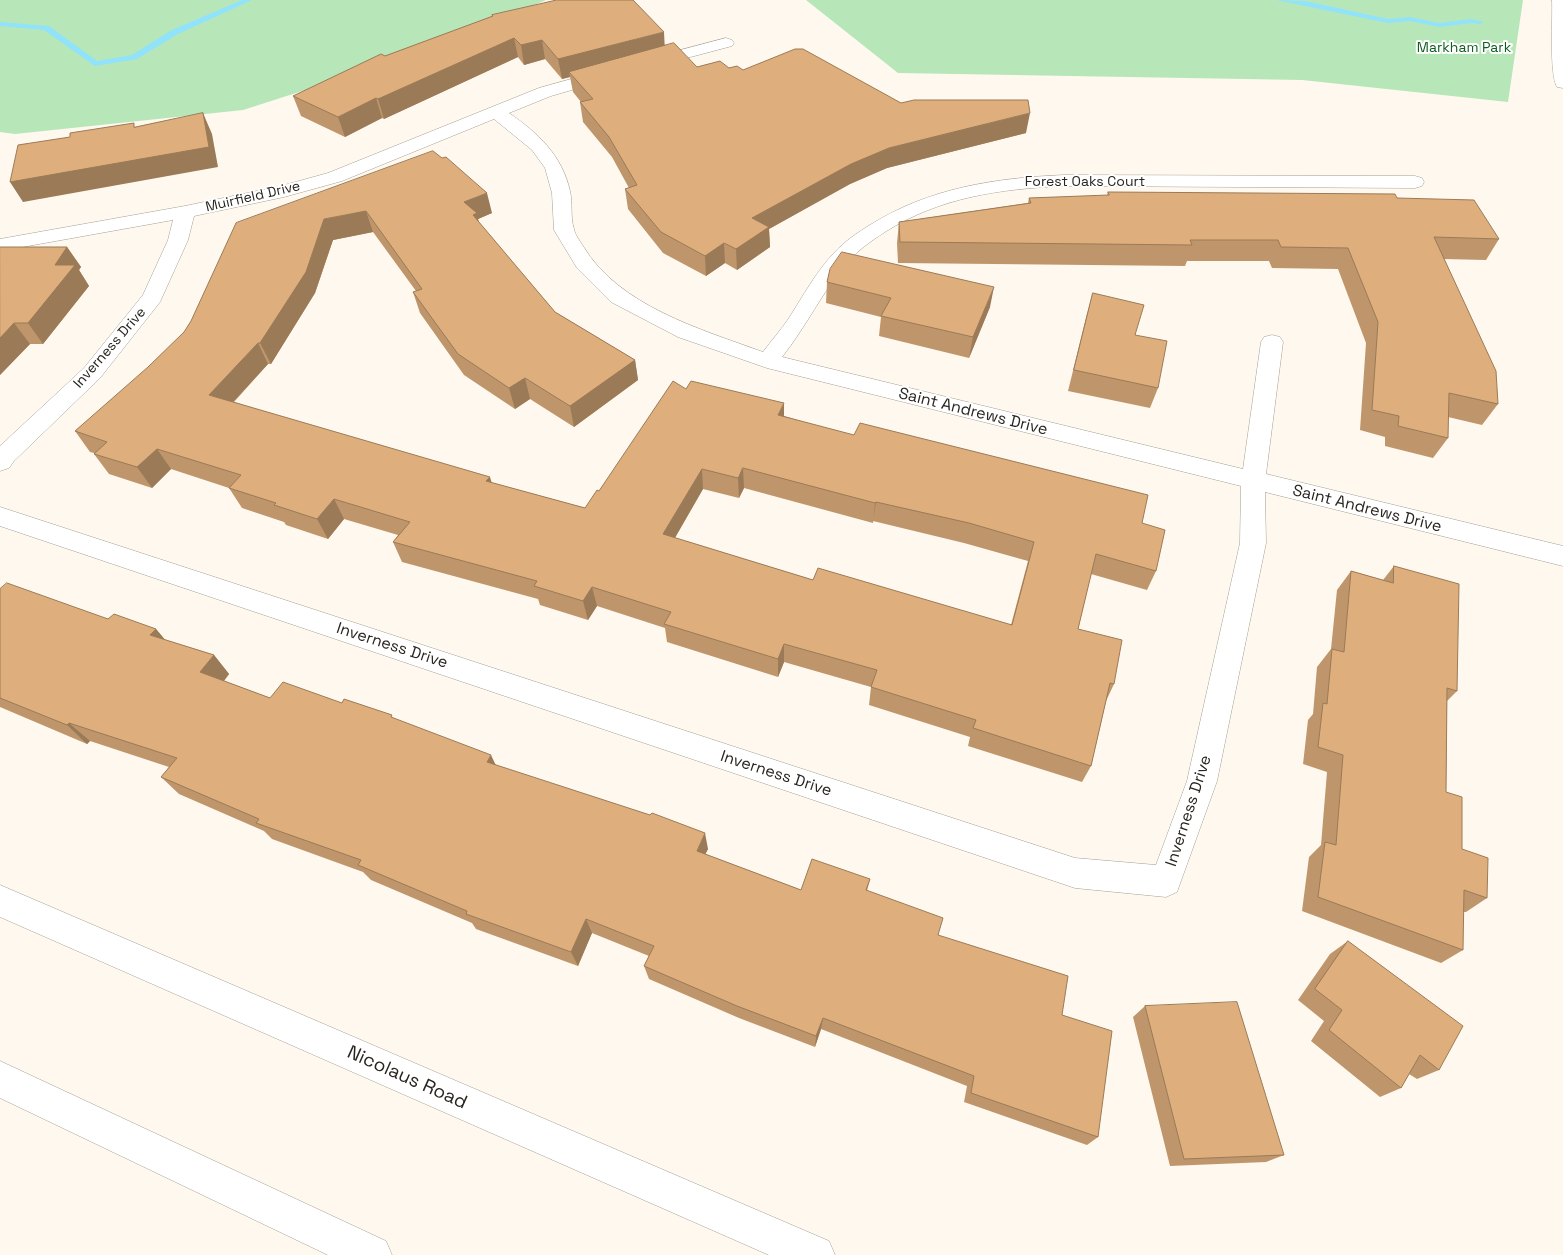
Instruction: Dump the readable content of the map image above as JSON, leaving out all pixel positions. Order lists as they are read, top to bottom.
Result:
{
  "streets": {
    "street": [
      "Forest Oaks Court",
      "Muirfield Drive",
      "Inverness Drive",
      "Saint Andrews Drive",
      "Nicolaus Road"
    ]
  },
  "crossings": [
    ["Forest Oaks Court", "Saint Andrews Drive"],
    ["Muirfield Drive", "Inverness Drive"],
    ["Muirfield Drive", "Saint Andrews Drive"],
    ["Inverness Drive", "Saint Andrews Drive"]
  ],
  "parks": ["Markham Park"]
}
